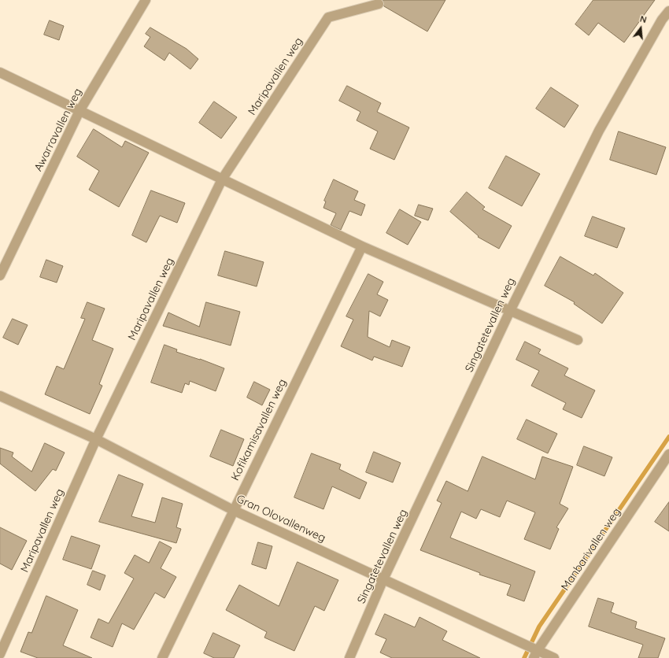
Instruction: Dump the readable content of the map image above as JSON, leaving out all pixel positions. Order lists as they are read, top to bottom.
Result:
{
  "streets": {
    "street": [
      "Maripavallen weg",
      "Awarravallen weg",
      "Singatetevallen weg",
      "Kofikamisavallen weg",
      "Gran Olovallenweg",
      "Manbarivallen weg"
    ]
  },
  "crossings": [
    ["Maripavallen weg", "Gran Olovallenweg"],
    ["Singatetevallen weg", "Gran Olovallenweg"],
    ["Kofikamisavallen weg", "Gran Olovallenweg"],
    ["Gran Olovallenweg", "Manbarivallen weg"]
  ],
  "north": "top"
}
